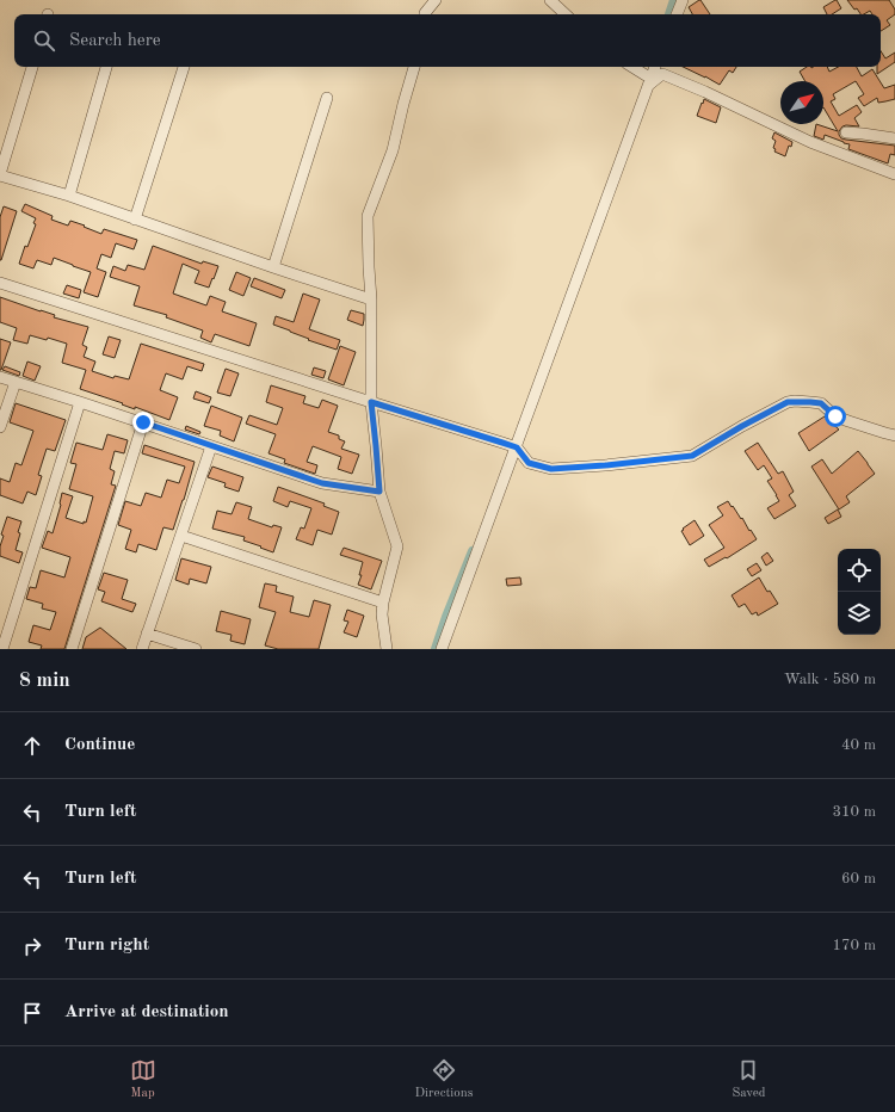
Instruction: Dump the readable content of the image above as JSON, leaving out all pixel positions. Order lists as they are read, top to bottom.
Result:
{
  "north": "top right",
  "page": {
    "search": "Search here",
    "heading": ["8 min", "Walk · 580 m"],
    "list": [
      ["Continue", "40 m"],
      ["Turn left", "310 m"],
      ["Turn left", "60 m"],
      ["Turn right", "170 m"],
      "Arrive at destination"
    ],
    "nav": ["Map", "Directions", "Saved"]
  }
}
